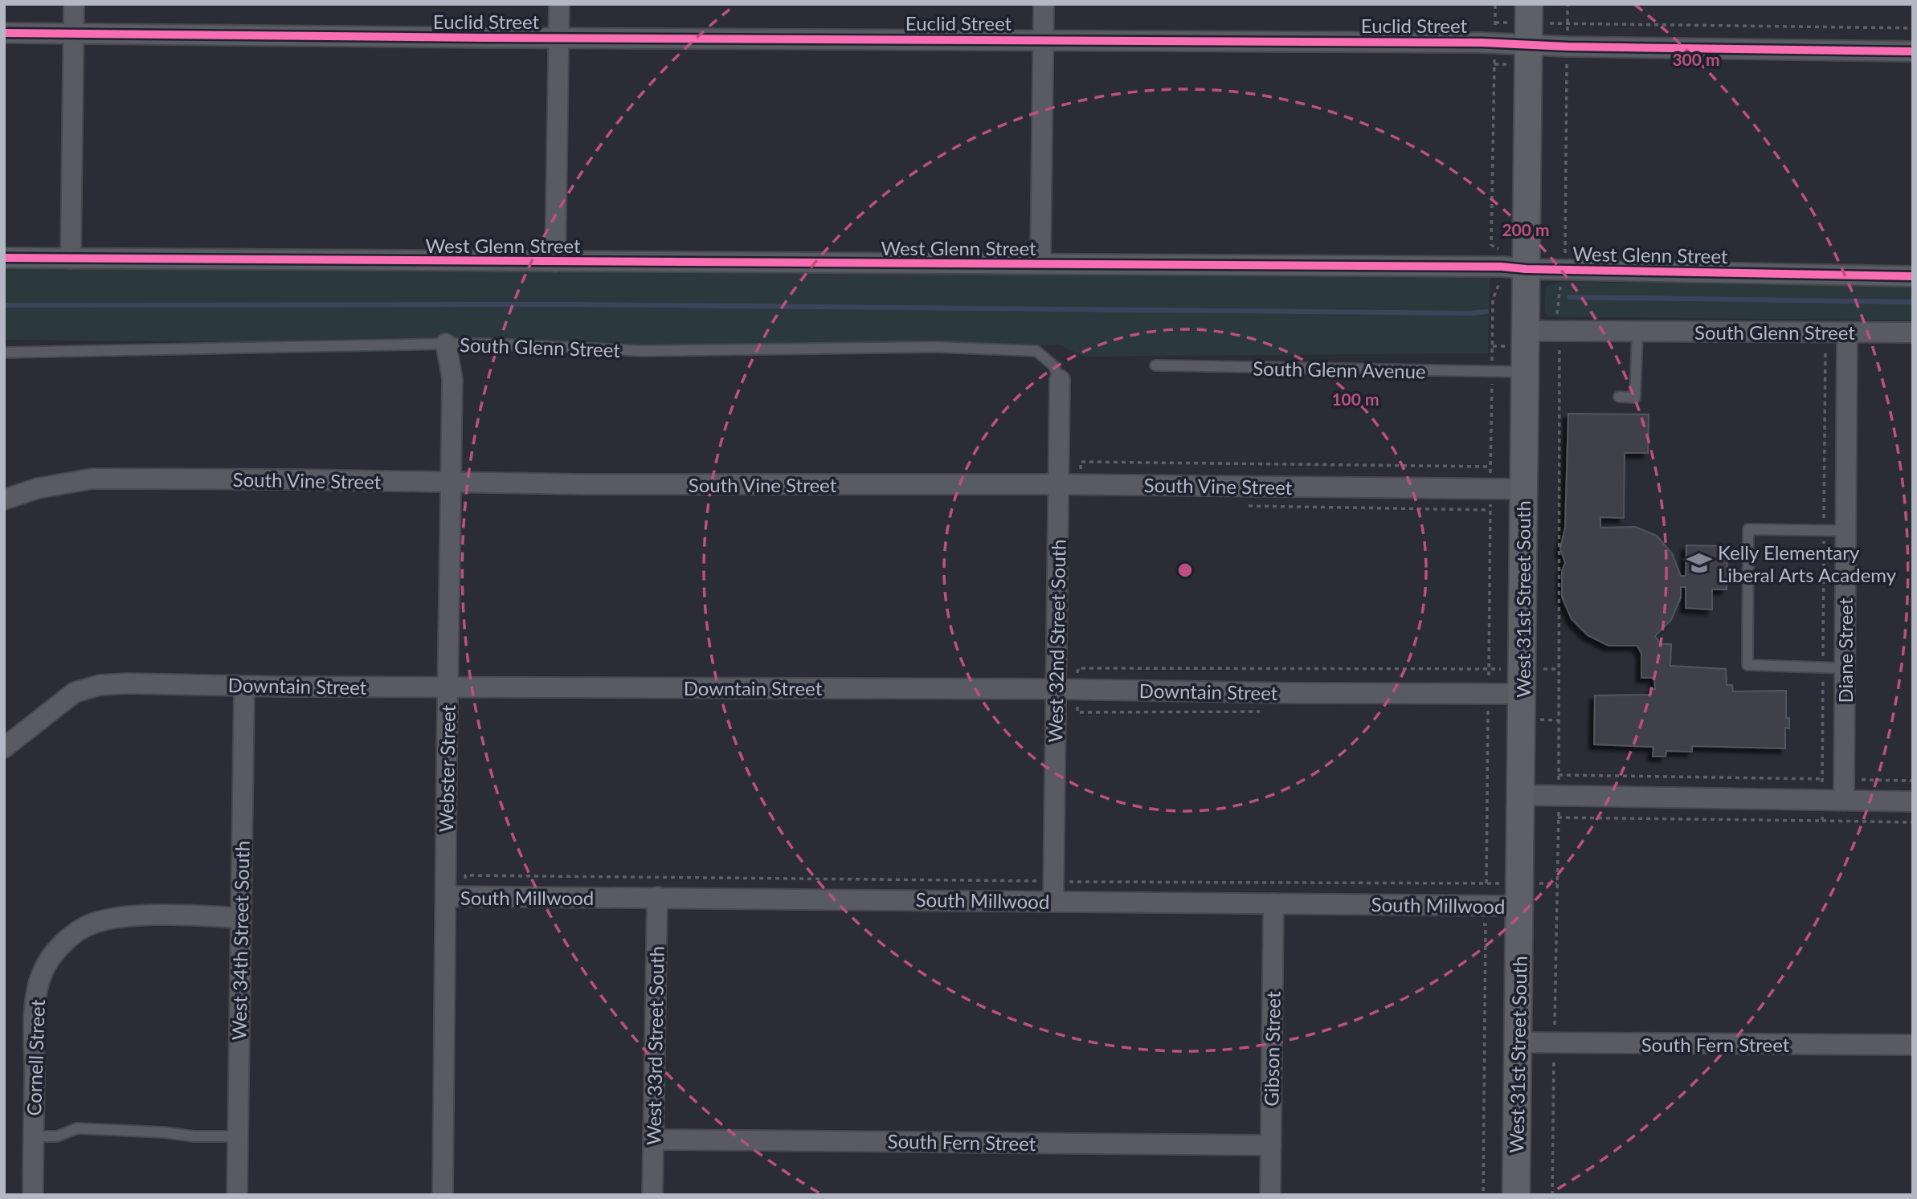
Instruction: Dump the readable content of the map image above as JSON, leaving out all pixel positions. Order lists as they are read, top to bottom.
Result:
{
  "streets": {
    "street": [
      "Euclid Street",
      "West Glenn Street",
      "South Glenn Street",
      "South Vine Street",
      "West 31st Street South",
      "West 32nd Street South",
      "Diane Street",
      "Downtain Street",
      "Webster Street",
      "South Millwood",
      "West 34th Street South",
      "South Fern Street",
      "West 33rd Street South",
      "Gibson Street",
      "Cornell Street"
    ],
    "lane": ["South Glenn Avenue"]
  },
  "crossings": [
    ["Euclid Street", "West 31st Street South"],
    ["West Glenn Street", "West 31st Street South"],
    ["South Glenn Street", "West 32nd Street South"],
    ["South Glenn Street", "Diane Street"],
    ["South Glenn Street", "Webster Street"],
    ["South Glenn Avenue", "West 31st Street South"],
    ["South Vine Street", "West 31st Street South"],
    ["South Vine Street", "West 32nd Street South"],
    ["South Vine Street", "Webster Street"],
    ["West 31st Street South", "Downtain Street"],
    ["West 31st Street South", "South Millwood"],
    ["West 31st Street South", "South Fern Street"],
    ["West 32nd Street South", "Downtain Street"],
    ["West 32nd Street South", "South Millwood"],
    ["Downtain Street", "Webster Street"],
    ["Downtain Street", "West 34th Street South"],
    ["Webster Street", "South Millwood"],
    ["South Millwood", "West 33rd Street South"],
    ["South Millwood", "Gibson Street"],
    ["West 34th Street South", "Cornell Street"],
    ["South Fern Street", "West 33rd Street South"],
    ["South Fern Street", "Gibson Street"]
  ],
  "places": {
    "school or university": ["Kelly Elementary Liberal Arts Academy"]
  },
  "rings": ["300 m", "200 m", "100 m"]
}
